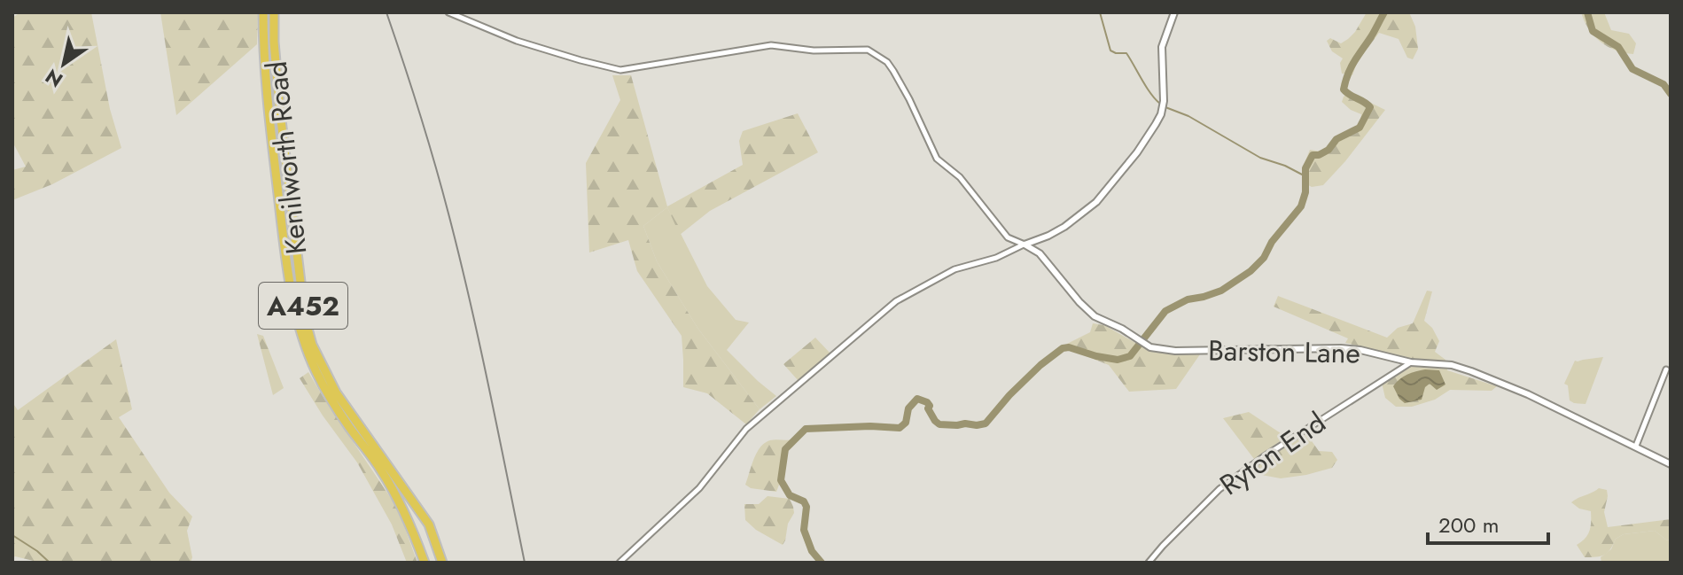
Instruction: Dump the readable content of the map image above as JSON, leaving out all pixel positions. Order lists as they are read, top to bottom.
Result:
{
  "streets": {
    "highway": ["Kenilworth Road", "A452"],
    "street": ["Barston Lane", "Ryton End"]
  },
  "crossings": [
    ["Barston Lane", "Ryton End"]
  ],
  "scale_bar": "200 m",
  "north": "bottom left"
}
